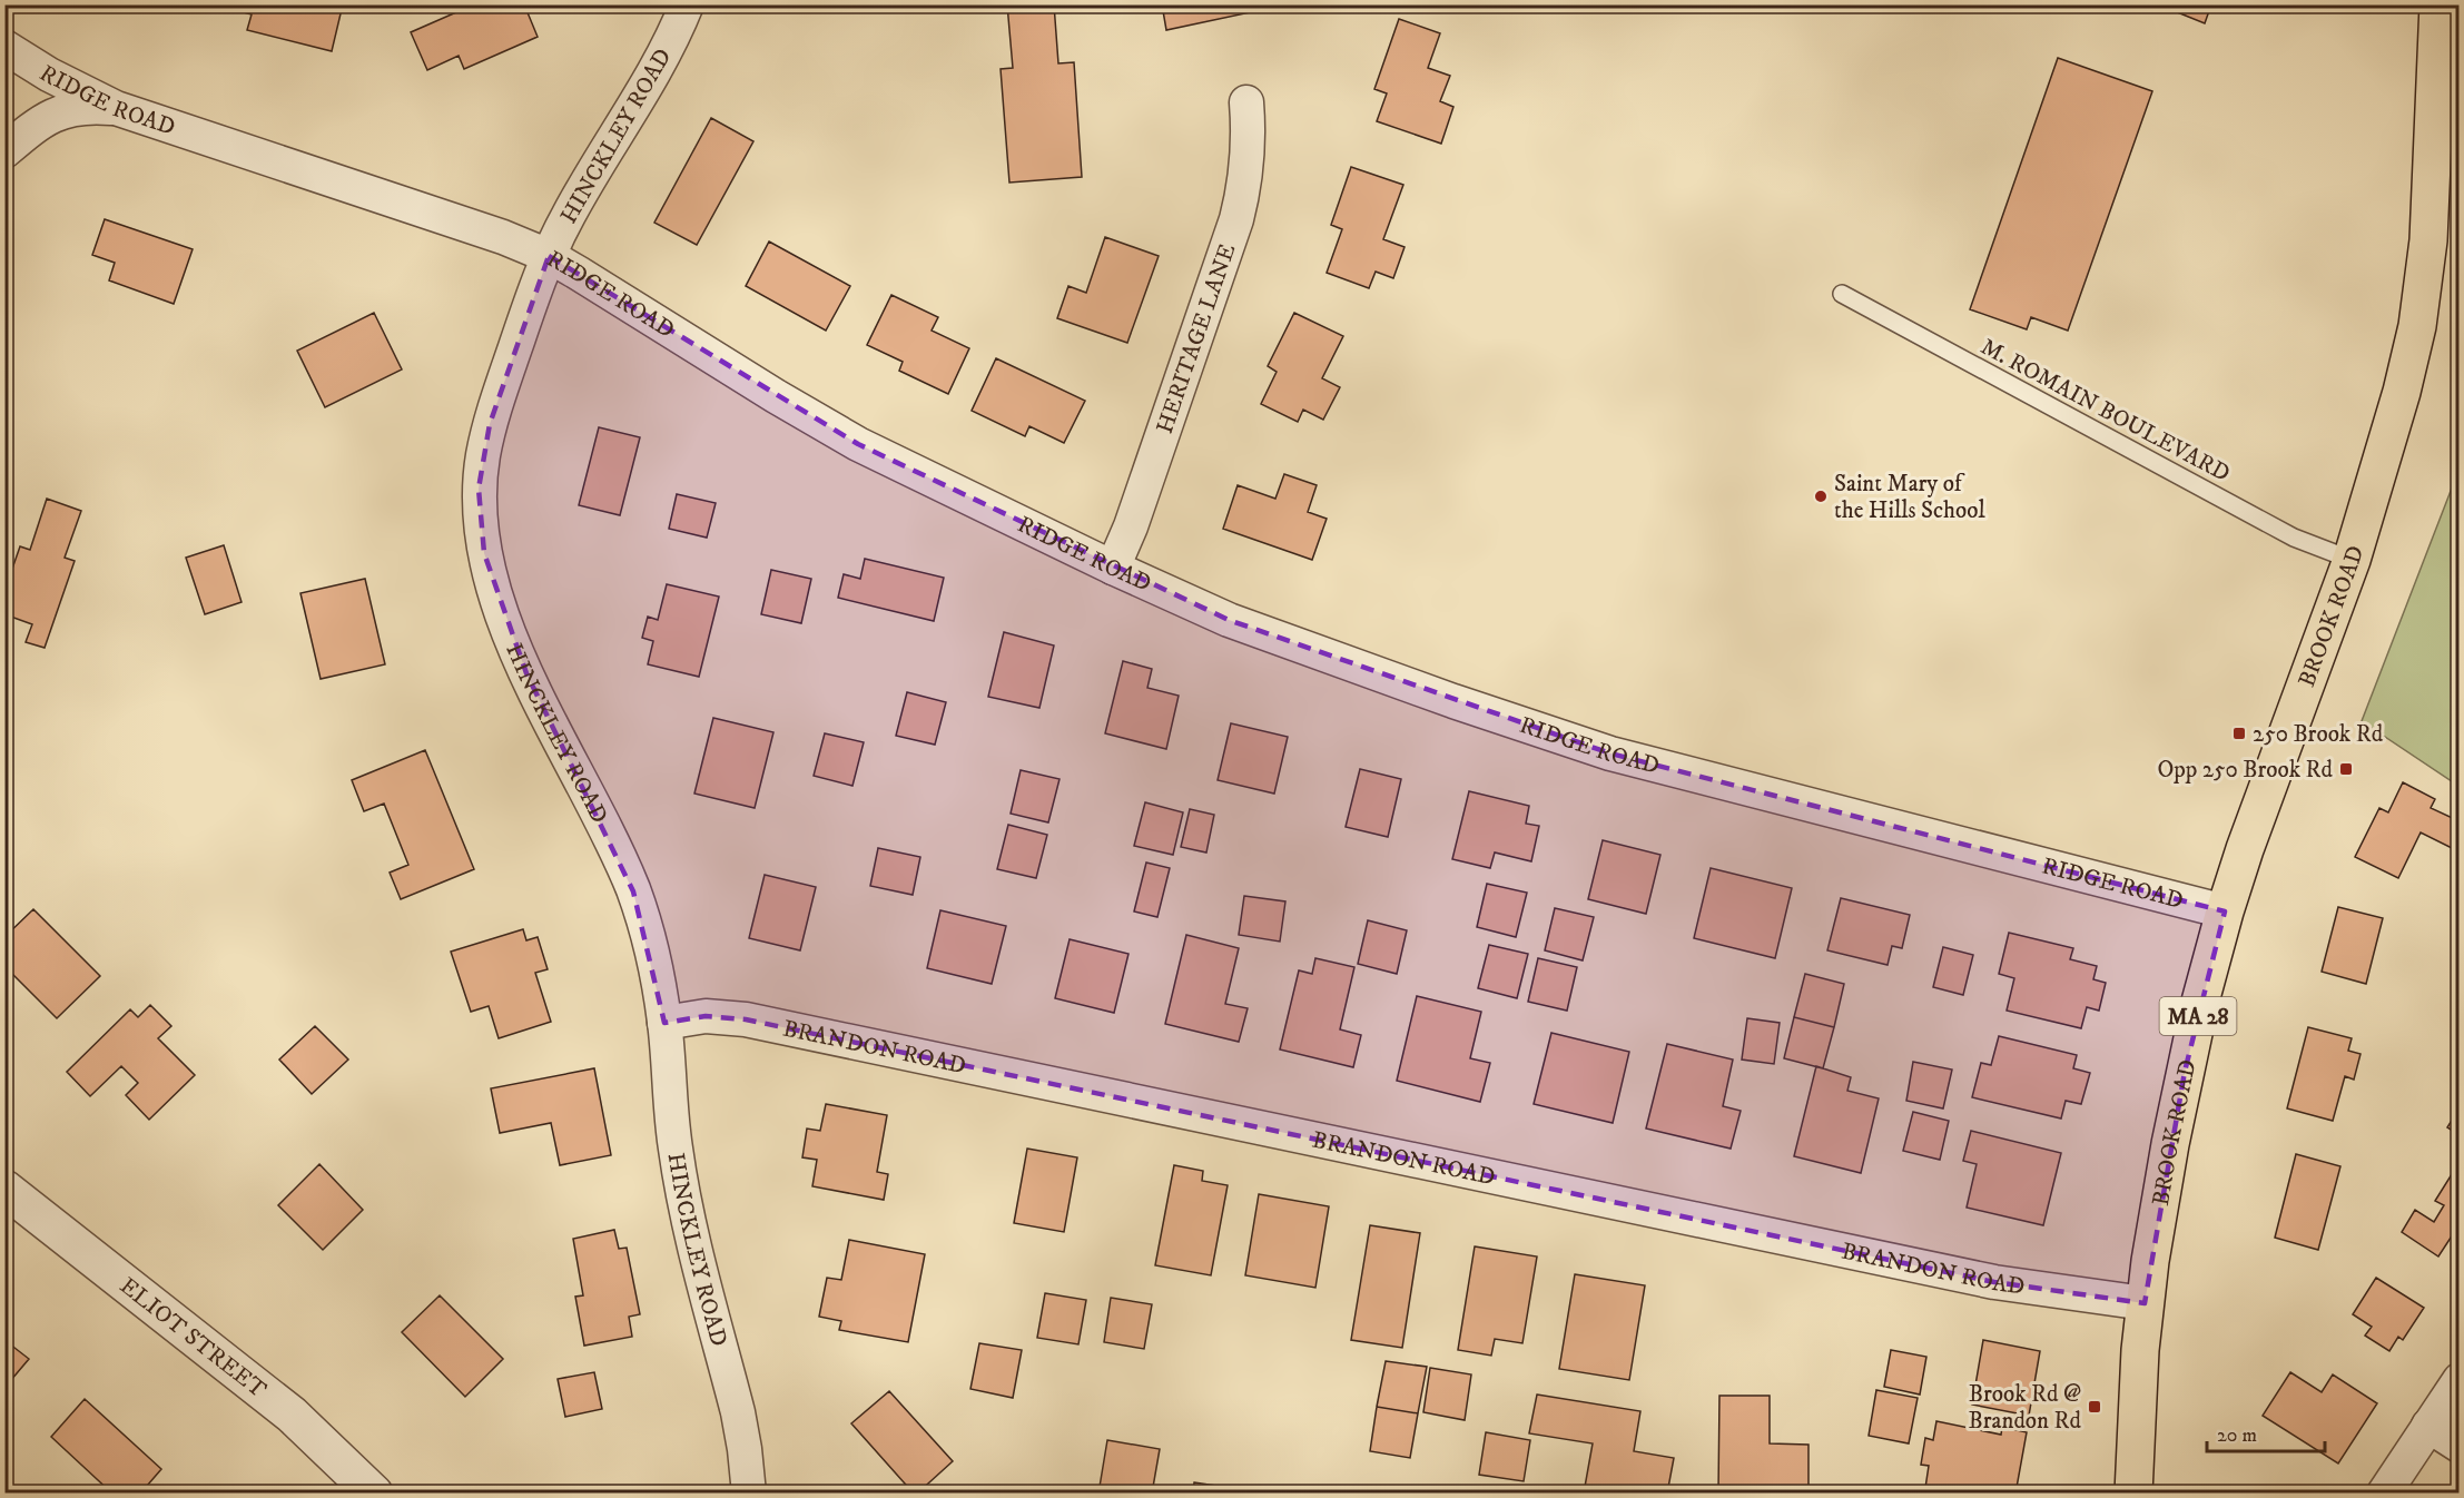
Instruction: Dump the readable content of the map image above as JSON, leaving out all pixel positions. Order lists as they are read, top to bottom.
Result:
{
  "streets": {
    "main road": ["BROOK ROAD", "MA 28"],
    "street": [
      "RIDGE ROAD",
      "HINCKLEY ROAD",
      "HERITAGE LANE",
      "BRANDON ROAD",
      "ELIOT STREET"
    ],
    "lane": ["M. ROMAIN BOULEVARD"]
  },
  "crossings": [
    ["RIDGE ROAD", "HINCKLEY ROAD"],
    ["RIDGE ROAD", "HERITAGE LANE"],
    ["RIDGE ROAD", "BROOK ROAD"],
    ["HINCKLEY ROAD", "BRANDON ROAD"],
    ["M. ROMAIN BOULEVARD", "BROOK ROAD"],
    ["BROOK ROAD", "BRANDON ROAD"]
  ],
  "places": {
    "other": ["Saint Mary of the Hills School"],
    "transit": ["250 Brook Rd", "Opp 250 Brook Rd", "Brook Rd @ Brandon Rd"]
  },
  "scale_bar": "20 m"
}
